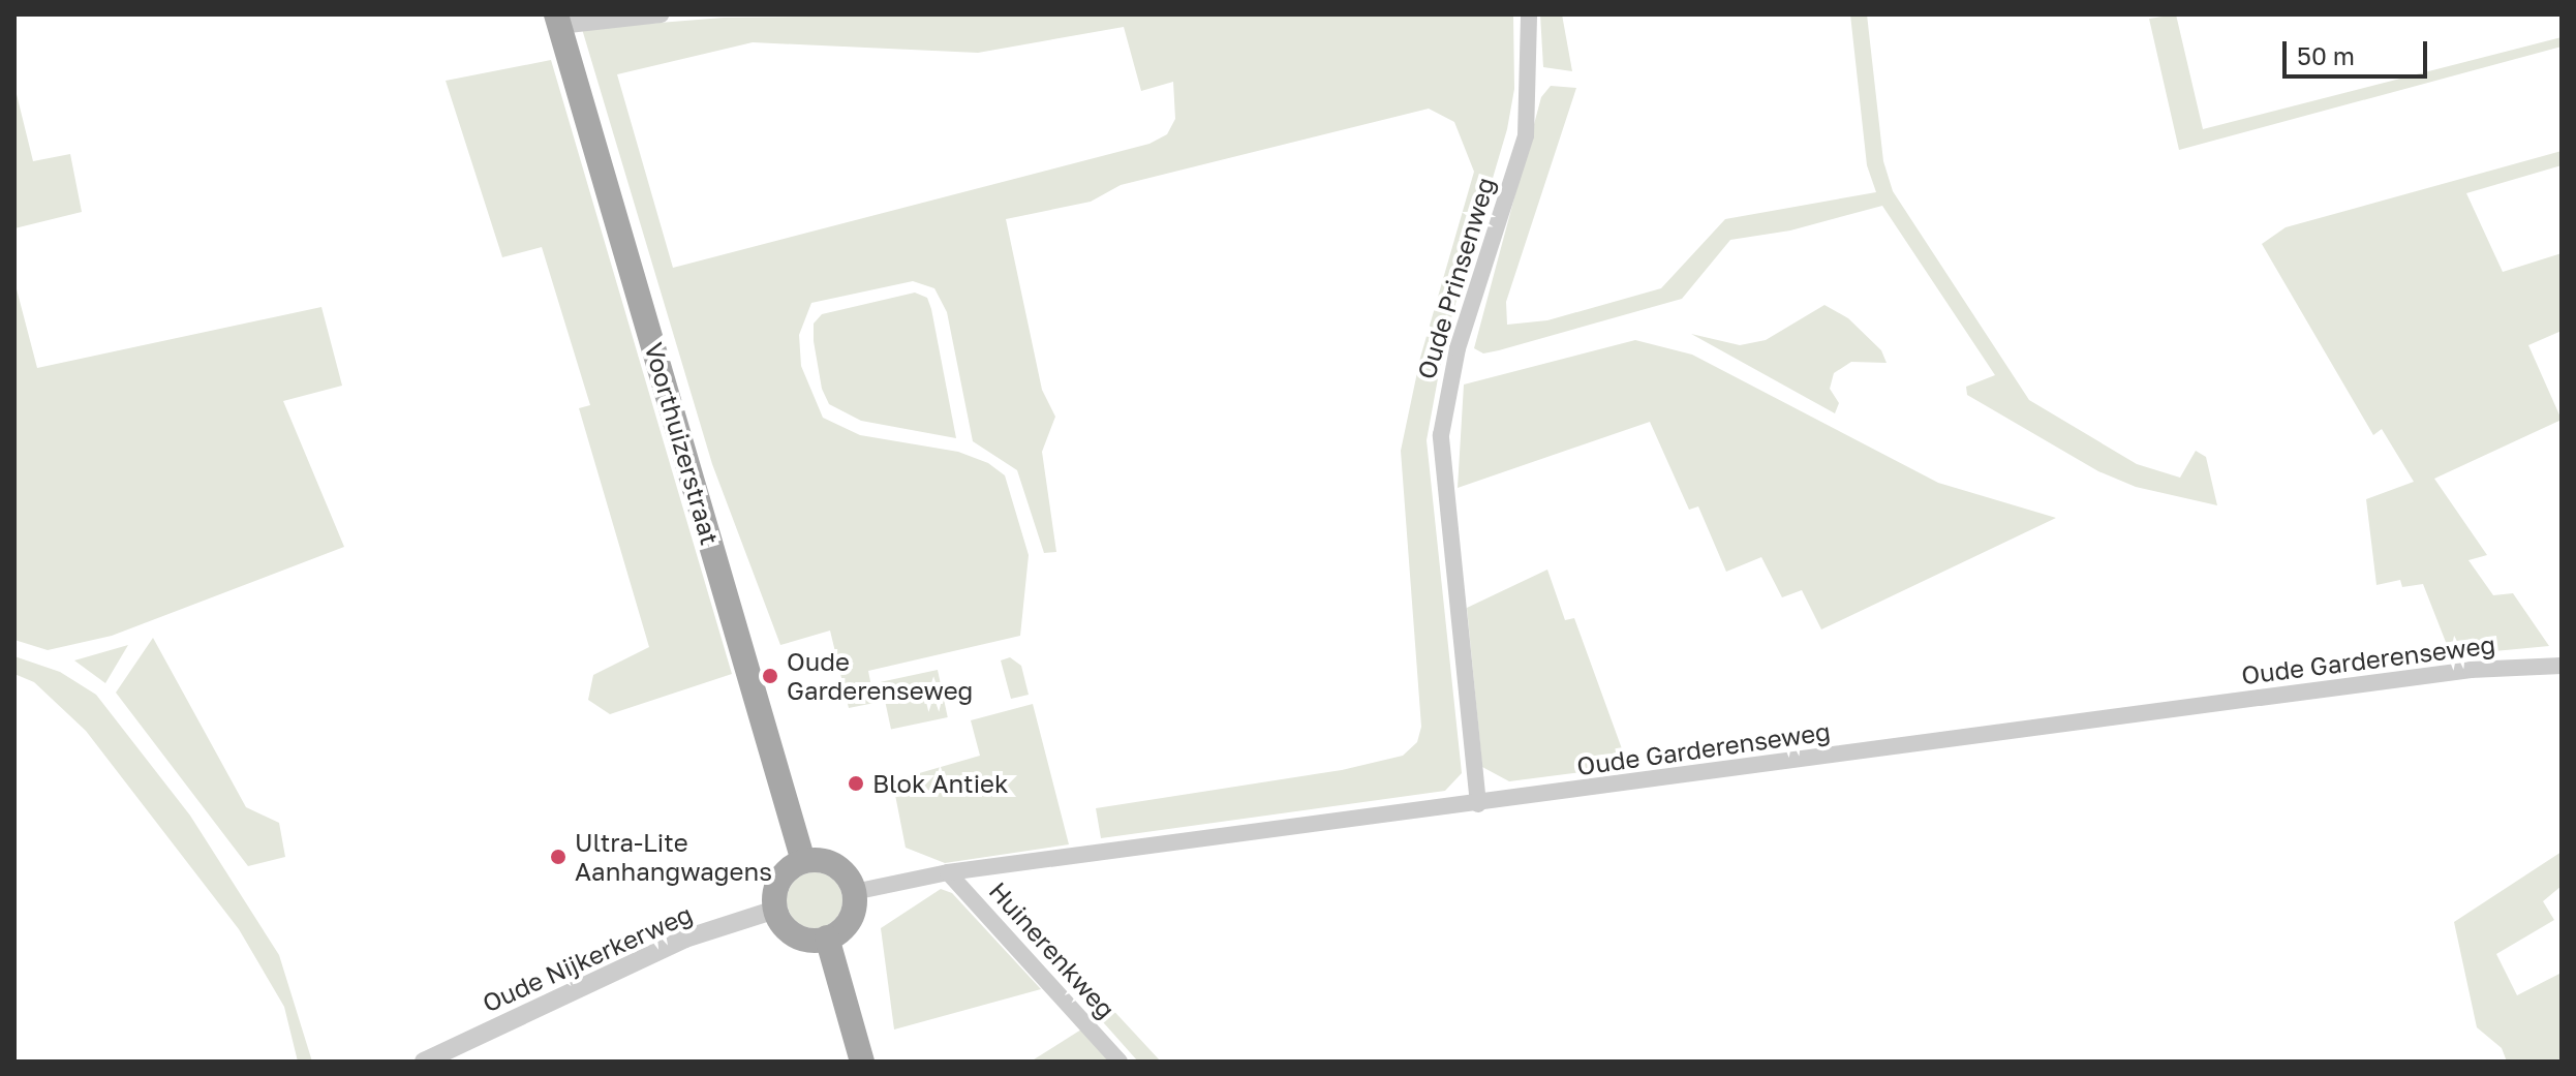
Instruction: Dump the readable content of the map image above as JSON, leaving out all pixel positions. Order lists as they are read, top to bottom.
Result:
{
  "streets": {
    "main road": ["Voorthuizerstraat"],
    "street": [
      "Oude Prinsenweg",
      "Oude Garderenseweg",
      "Huinerenkweg",
      "Oude Nijkerkerweg"
    ]
  },
  "crossings": [
    ["Oude Prinsenweg", "Oude Garderenseweg"],
    ["Voorthuizerstraat", "Oude Garderenseweg"],
    ["Voorthuizerstraat", "Oude Nijkerkerweg"],
    ["Oude Garderenseweg", "Huinerenkweg"],
    ["Oude Garderenseweg", "Oude Nijkerkerweg"]
  ],
  "places": ["Oude Garderenseweg", "Blok Antiek", "Ultra-Lite Aanhangwagens"],
  "scale_bar": "50 m"
}
